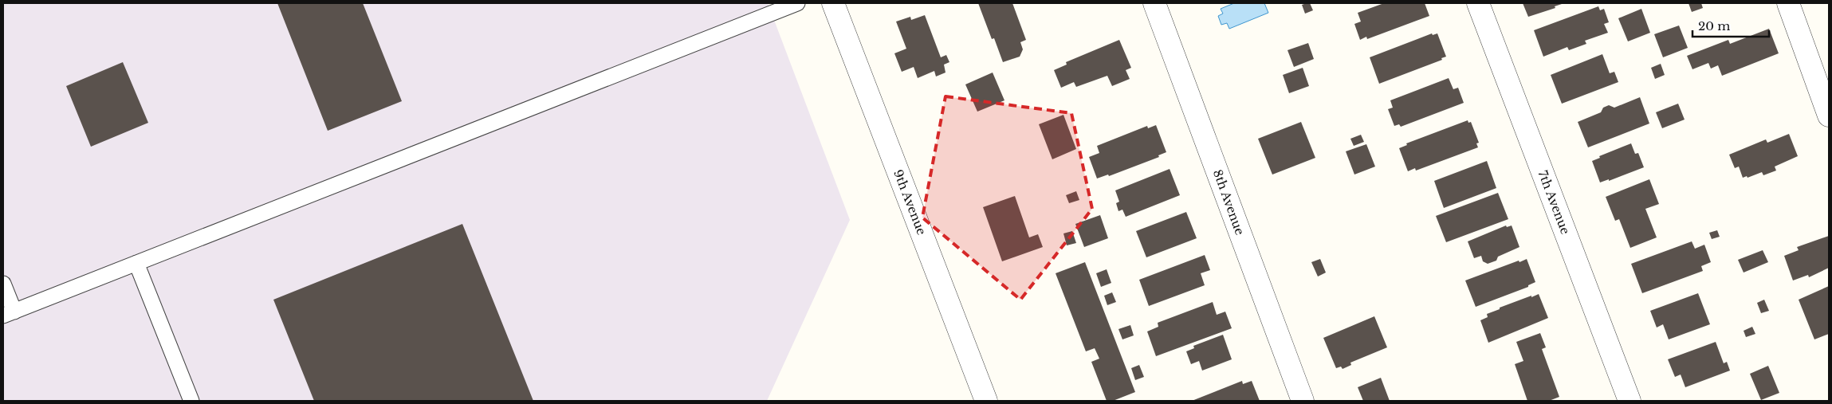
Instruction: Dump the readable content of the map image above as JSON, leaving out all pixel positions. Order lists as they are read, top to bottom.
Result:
{
  "streets": {
    "street": ["9th Avenue", "8th Avenue", "7th Avenue"]
  },
  "scale_bar": "20 m"
}
